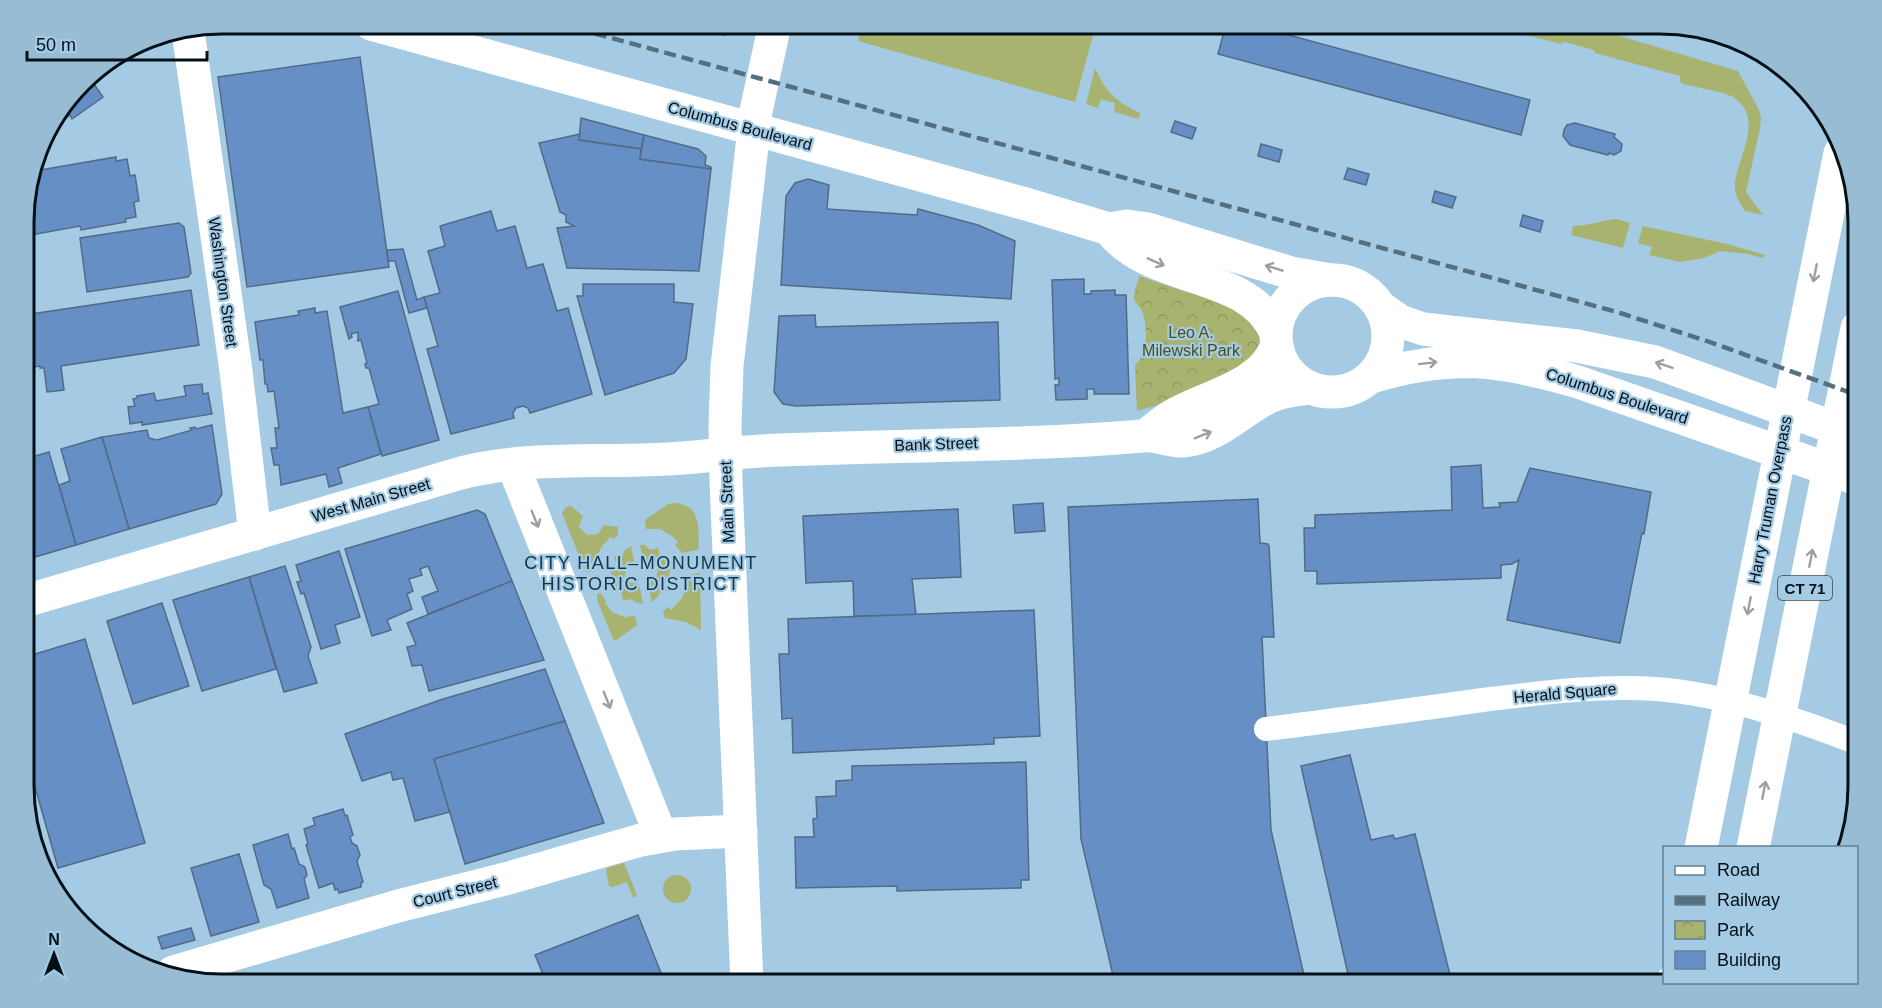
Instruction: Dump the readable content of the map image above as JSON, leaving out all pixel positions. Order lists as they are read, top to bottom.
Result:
{
  "streets": {
    "street": [
      "Columbus Boulevard",
      "Washington Street",
      "Bank Street",
      "West Main Street",
      "Harry Truman Overpass",
      "Main Street",
      "CT 71",
      "Herald Square",
      "Court Street"
    ]
  },
  "crossings": [
    ["Columbus Boulevard", "Bank Street"],
    ["Columbus Boulevard", "Main Street"],
    ["Washington Street", "West Main Street"],
    ["Bank Street", "West Main Street"],
    ["Bank Street", "Main Street"],
    ["West Main Street", "Main Street"],
    ["Main Street", "Court Street"]
  ],
  "districts": ["CITY HALL–MONUMENT HISTORIC DISTRICT"],
  "parks": ["Leo A. Milewski Park"],
  "legend": [
    "Road",
    "Railway",
    "Park",
    "Building"
  ],
  "scale_bar": "50 m",
  "north": "top"
}
